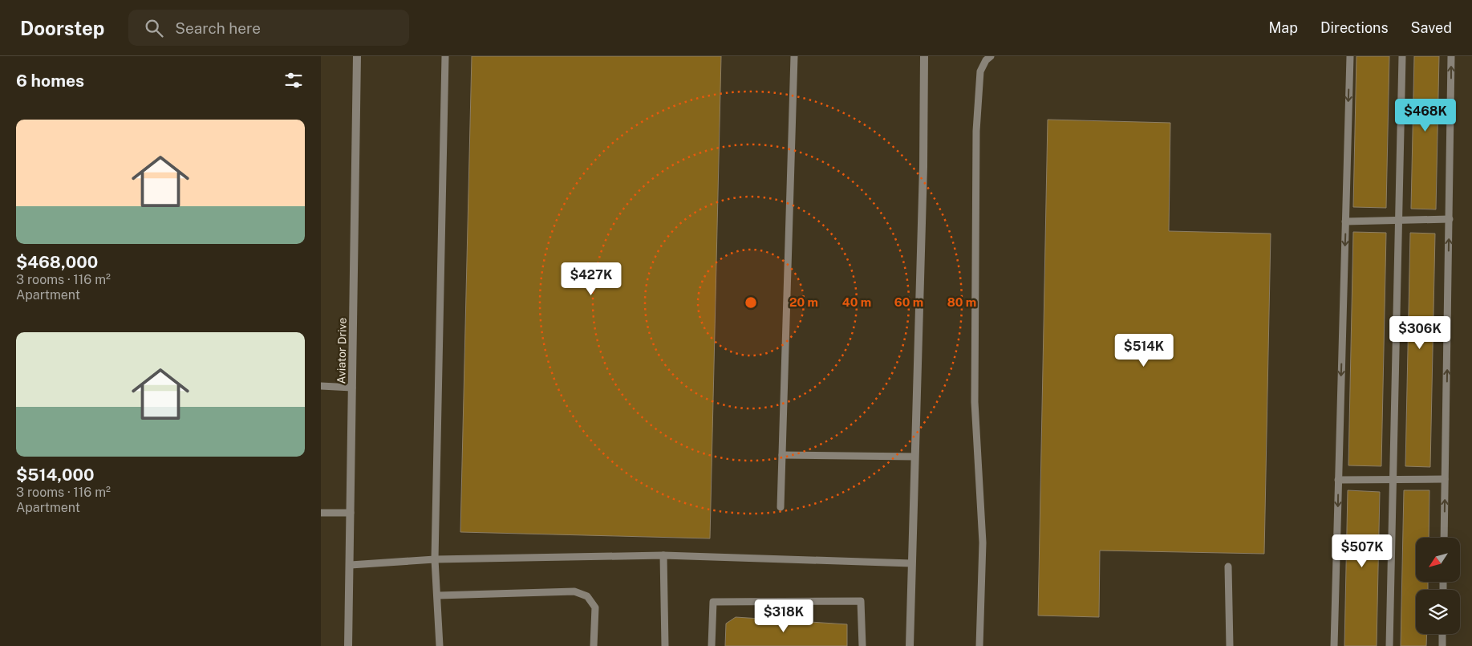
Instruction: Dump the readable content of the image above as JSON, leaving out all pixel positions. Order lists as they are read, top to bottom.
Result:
{
  "streets": {
    "street": ["Aviator Drive"]
  },
  "north": "bottom left",
  "page": {
    "header": "Doorstep",
    "search": "Search here",
    "nav": ["Map", "Directions", "Saved"],
    "heading": "6 homes",
    "price": [
      "$468K",
      "$427K",
      "$306K",
      "$514K",
      "$507K",
      "$318K"
    ],
    "list": [
      {
        "name": "$468,000",
        "note": "3 rooms · 116 m² · Apartment"
      },
      {
        "name": "$514,000",
        "note": "3 rooms · 116 m² · Apartment"
      }
    ]
  },
  "rings": [
    "20 m",
    "40 m",
    "60 m",
    "80 m"
  ]
}
